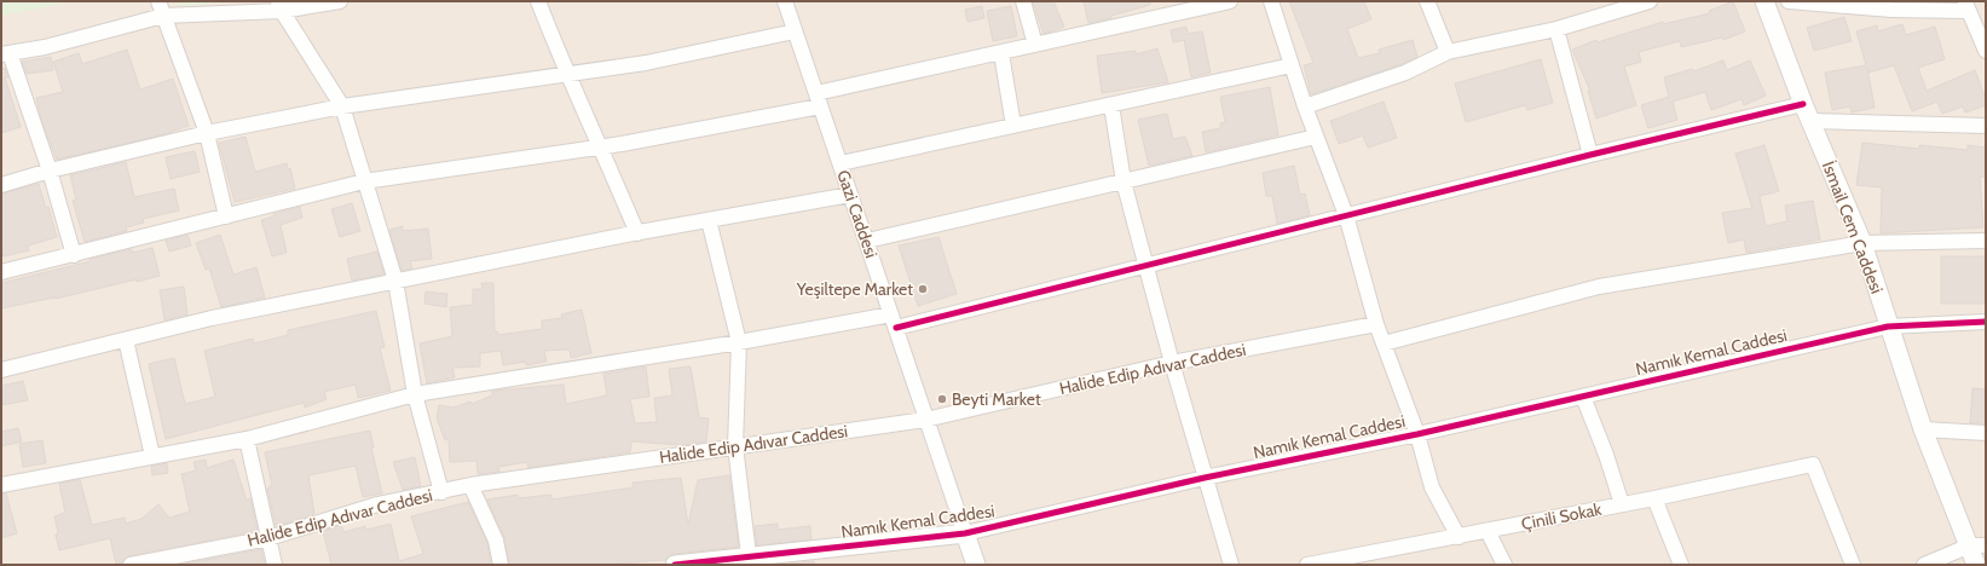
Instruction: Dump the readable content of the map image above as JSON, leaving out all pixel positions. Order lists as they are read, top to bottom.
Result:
{
  "streets": {
    "street": [
      "Gazi Caddesi",
      "İsmail Cem Caddesi",
      "Namık Kemal Caddesi",
      "Halide Edip Adıvar Caddesi",
      "Çinili Sokak"
    ]
  },
  "crossings": [
    ["Gazi Caddesi", "Namık Kemal Caddesi"],
    ["Gazi Caddesi", "Halide Edip Adıvar Caddesi"],
    ["İsmail Cem Caddesi", "Namık Kemal Caddesi"]
  ],
  "places": ["Yeşiltepe Market", "Beyti Market"]
}
